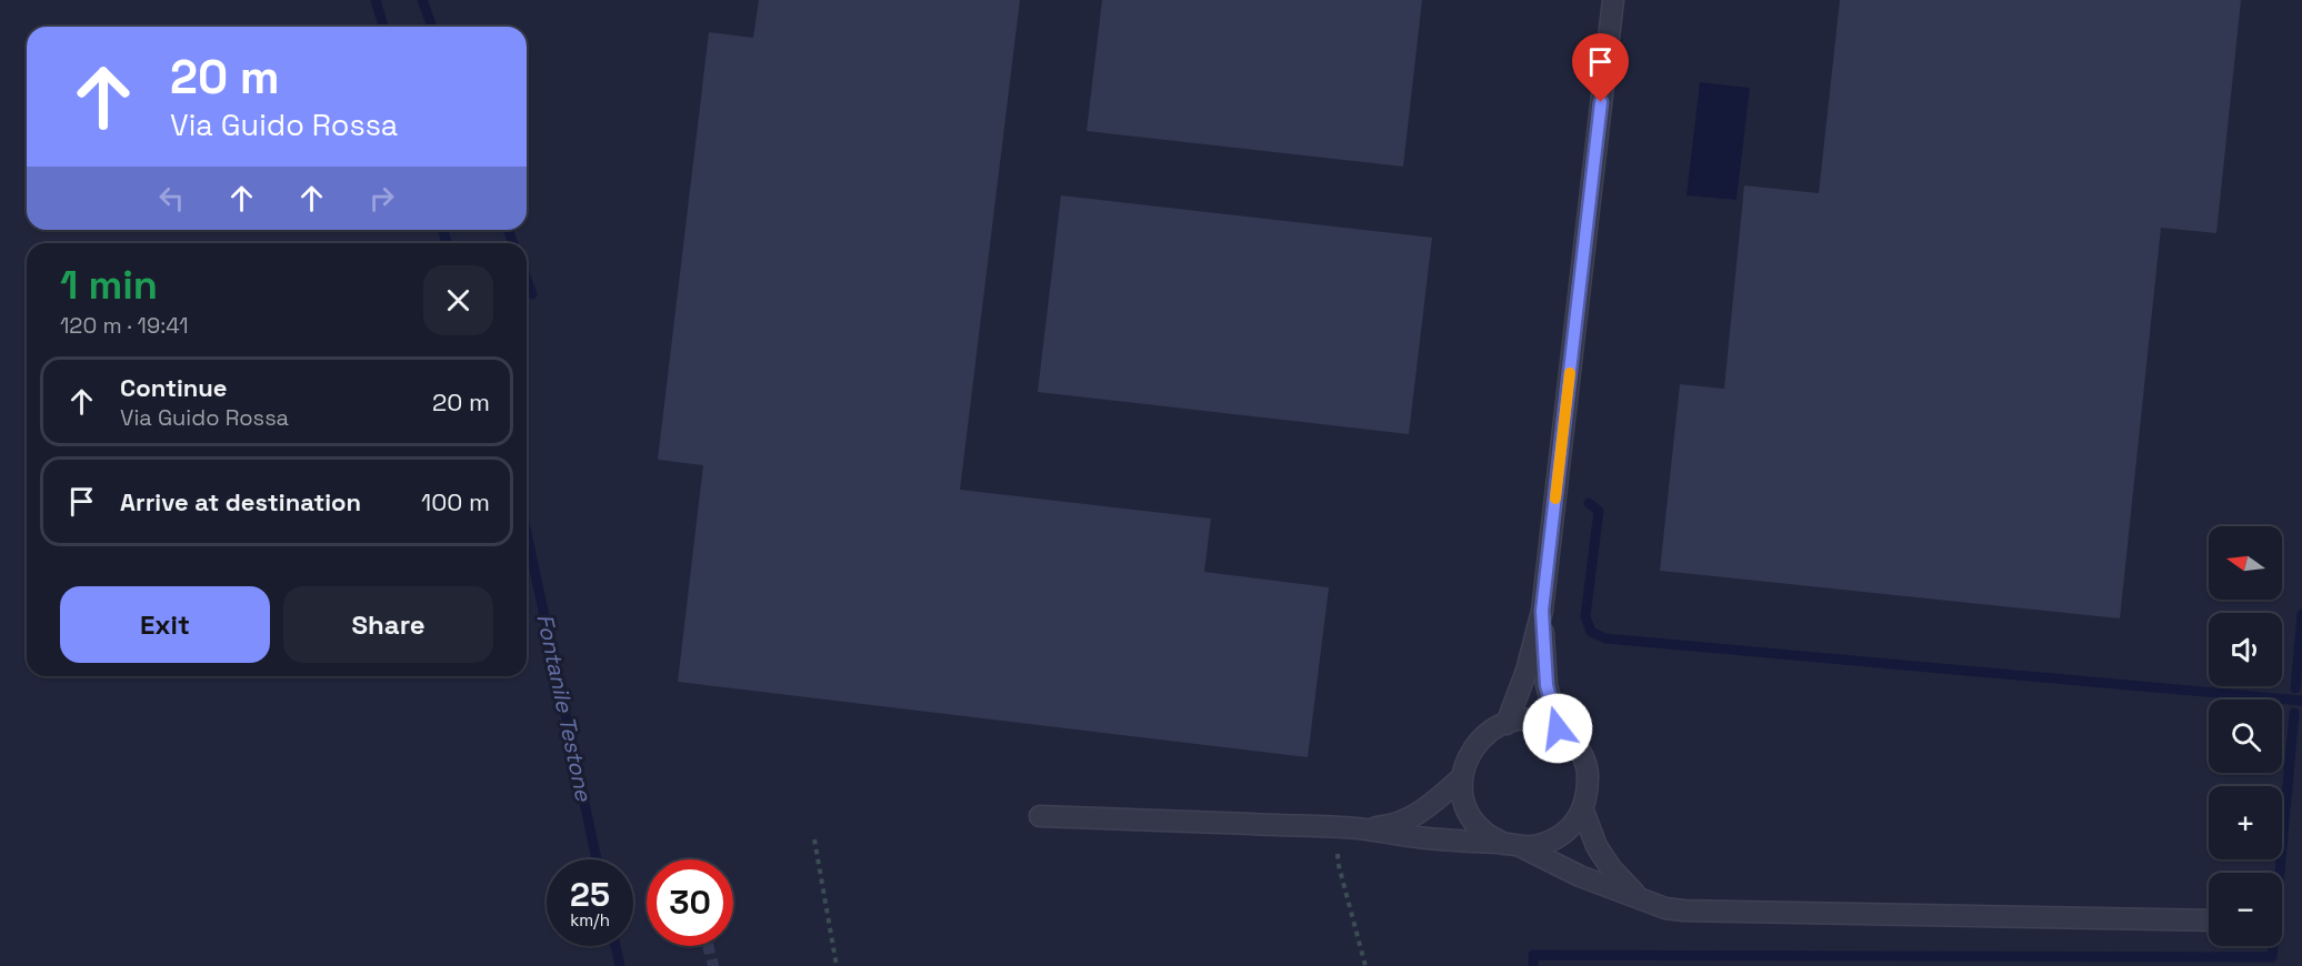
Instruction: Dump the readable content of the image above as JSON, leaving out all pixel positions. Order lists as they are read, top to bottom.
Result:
{
  "water": ["Fontanile Testone"],
  "north": "left",
  "page": {
    "turn": ["20 m", "Via Guido Rossa"],
    "heading": ["1 min", "120 m · 19:41"],
    "list": [
      {
        "name": "Continue",
        "note": "Via Guido Rossa",
        "value": "20 m"
      },
      {
        "name": "Arrive at destination",
        "value": "100 m"
      }
    ],
    "map_buttons": ["+", "−"],
    "buttons": ["Exit", "Share"],
    "speed": "25 km/h",
    "limit": "30"
  }
}
